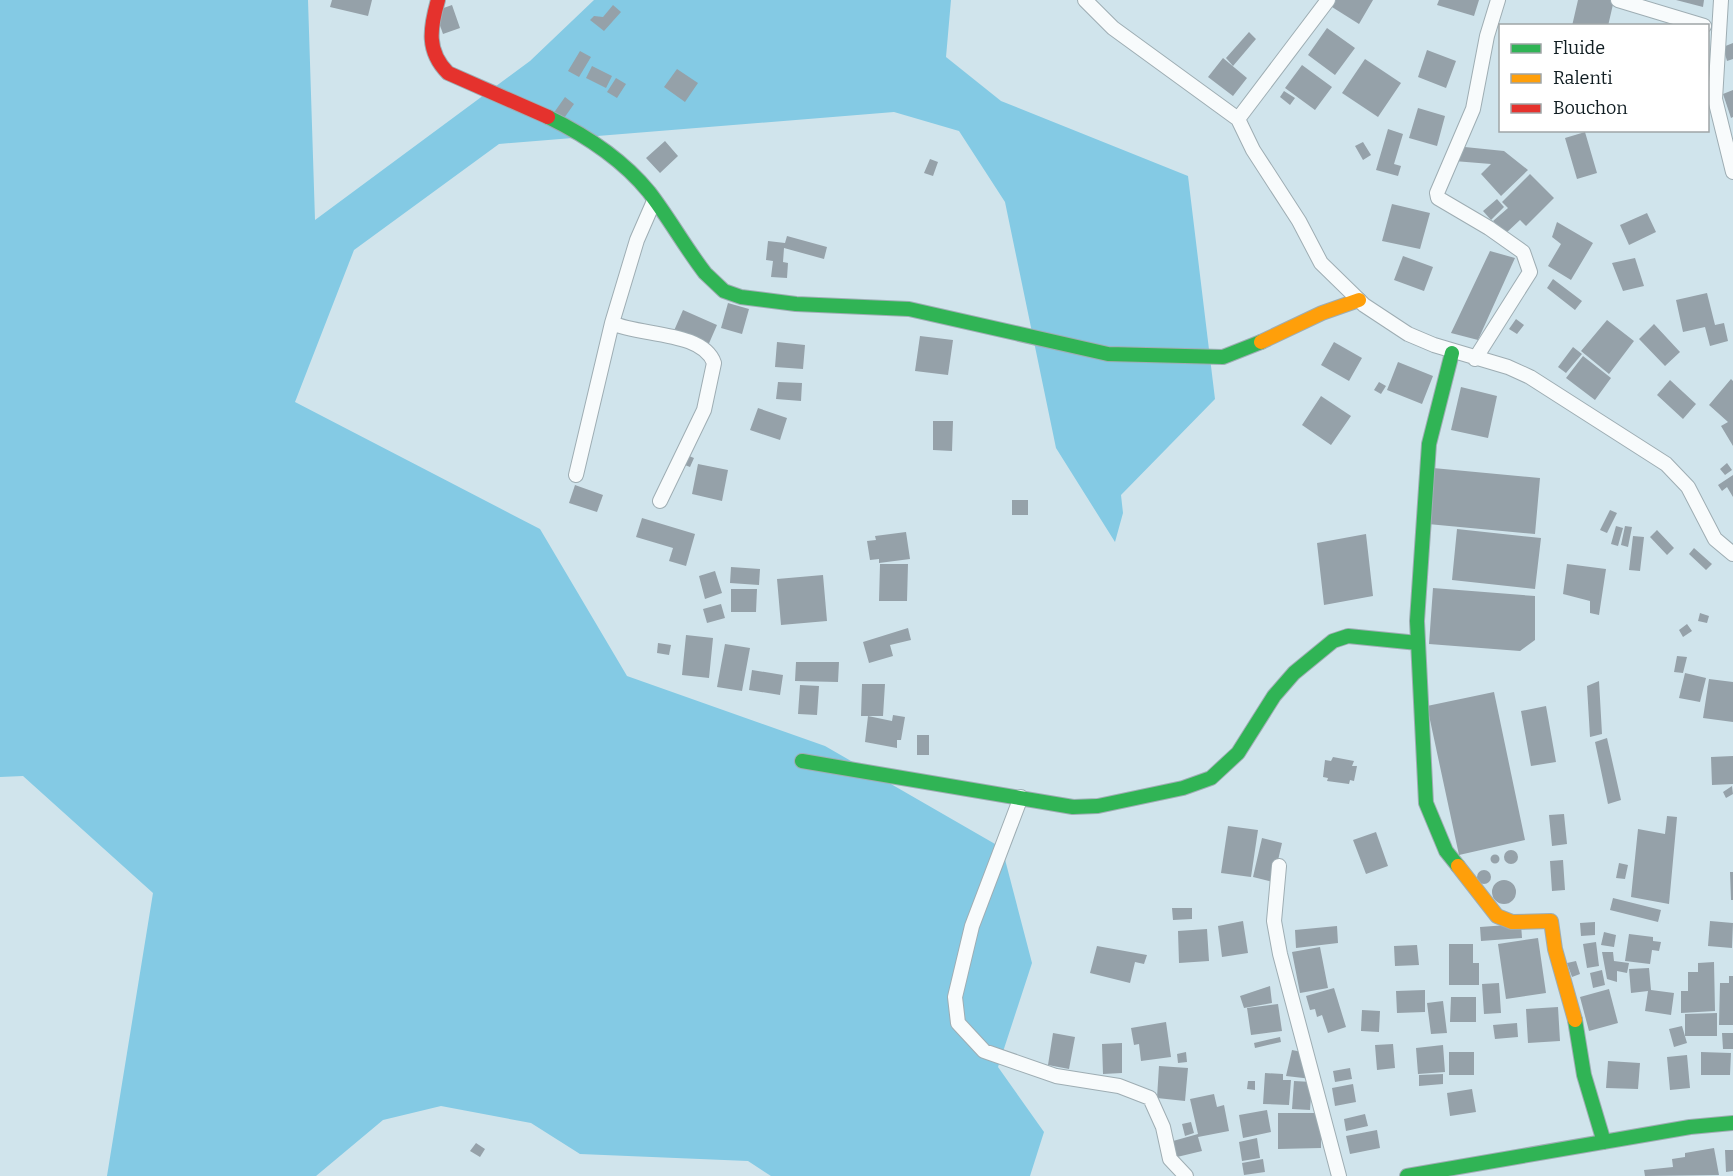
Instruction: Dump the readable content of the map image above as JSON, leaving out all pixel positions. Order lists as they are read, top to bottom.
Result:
{
  "legend": ["Fluide", "Ralenti", "Bouchon"]
}
